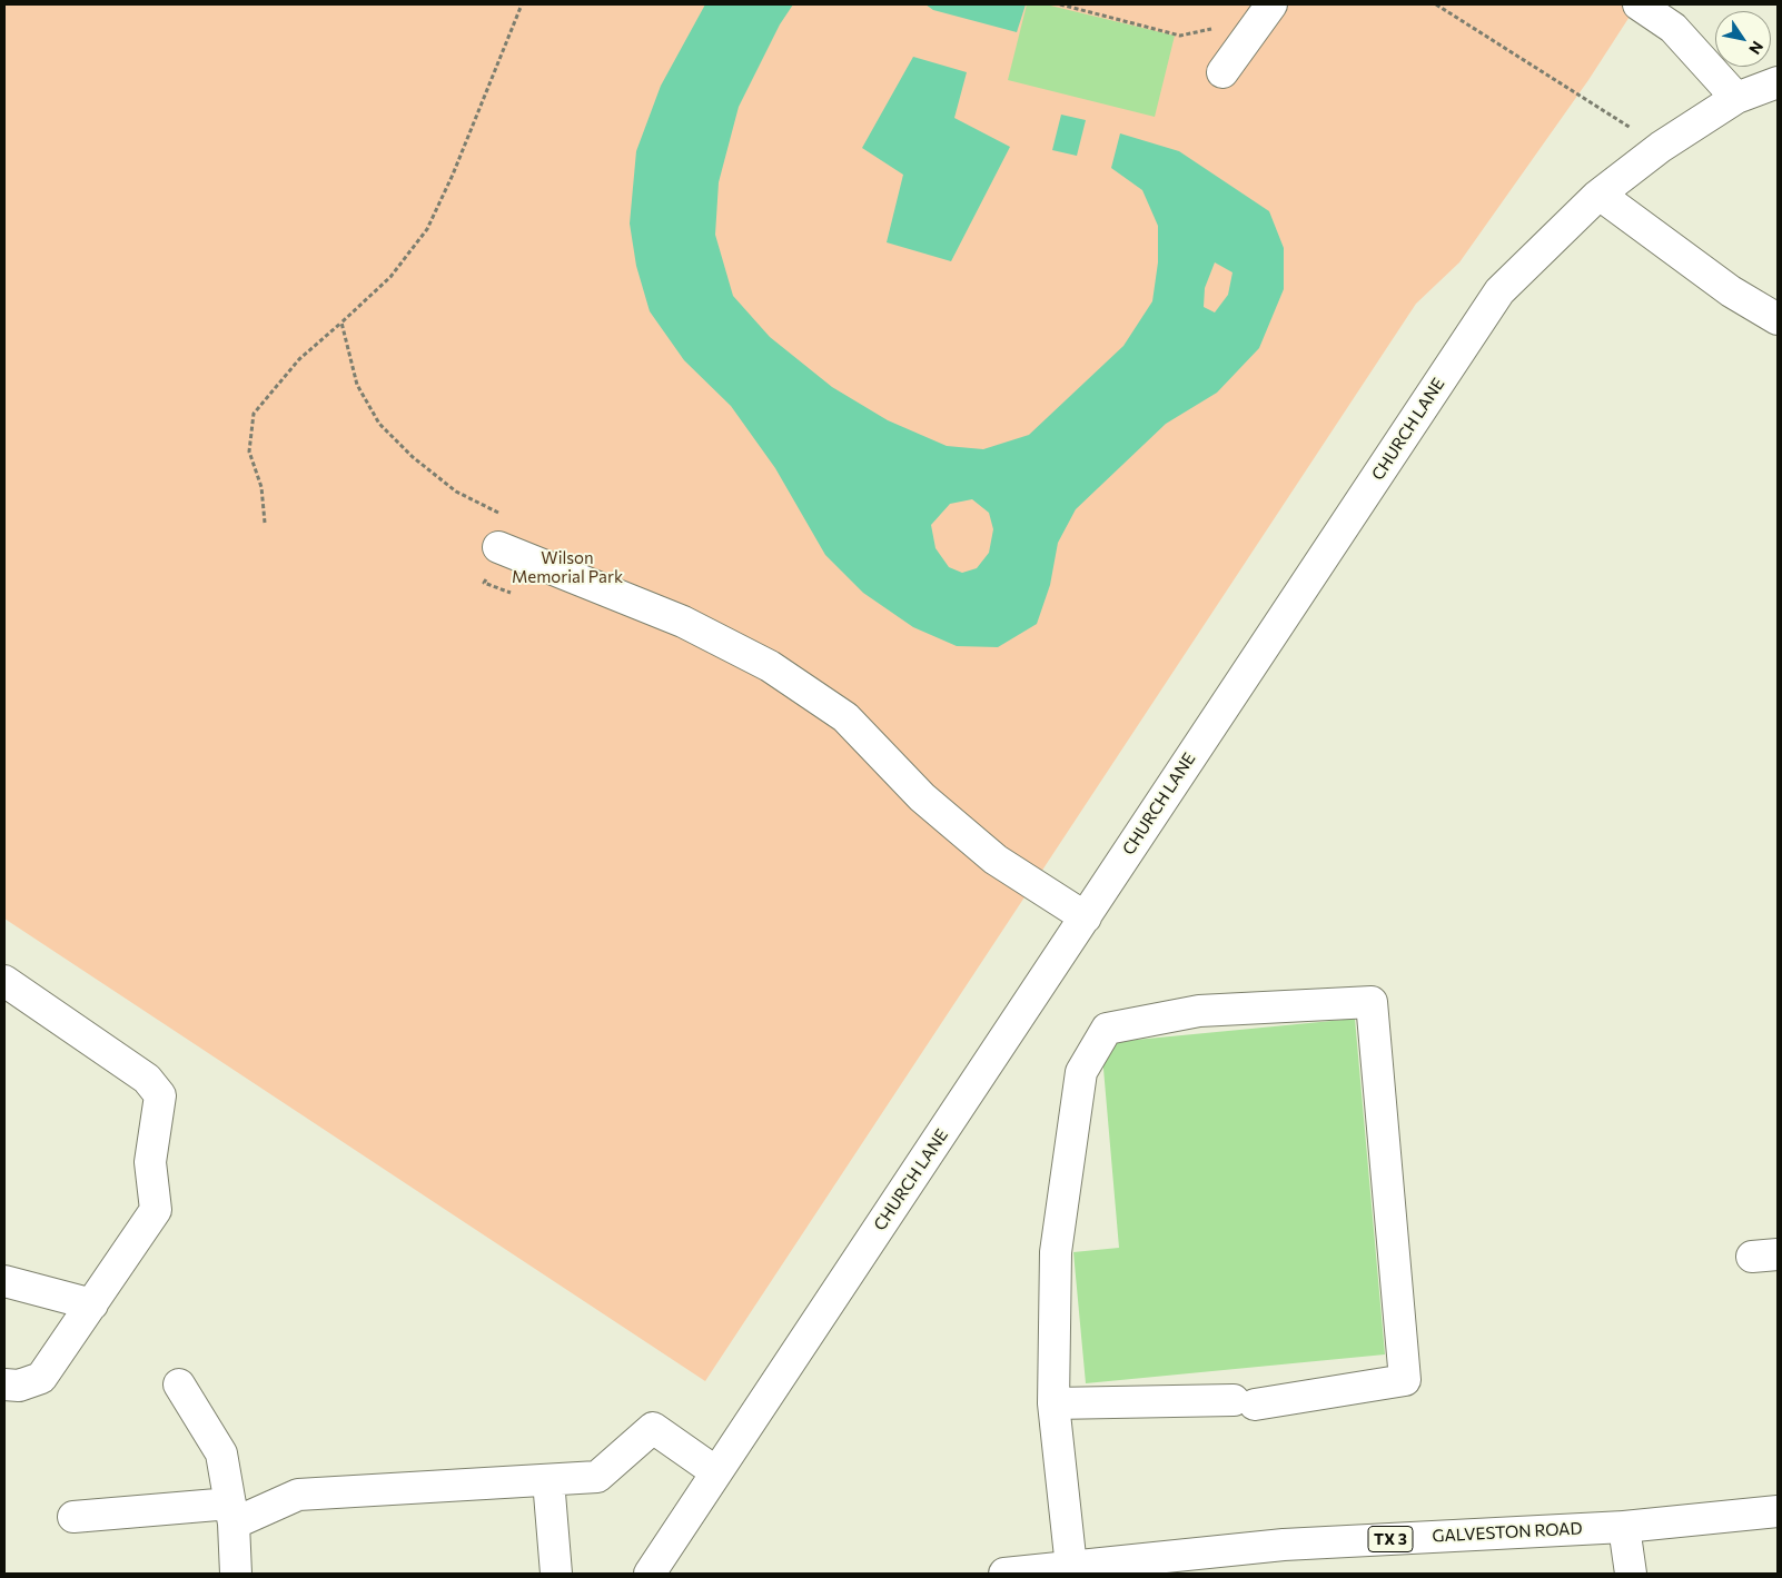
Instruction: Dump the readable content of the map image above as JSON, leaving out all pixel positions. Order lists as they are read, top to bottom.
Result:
{
  "streets": {
    "street": ["CHURCH LANE", "GALVESTON ROAD", "TX 3"]
  },
  "parks": ["Wilson Memorial Park"],
  "north": "bottom right"
}
